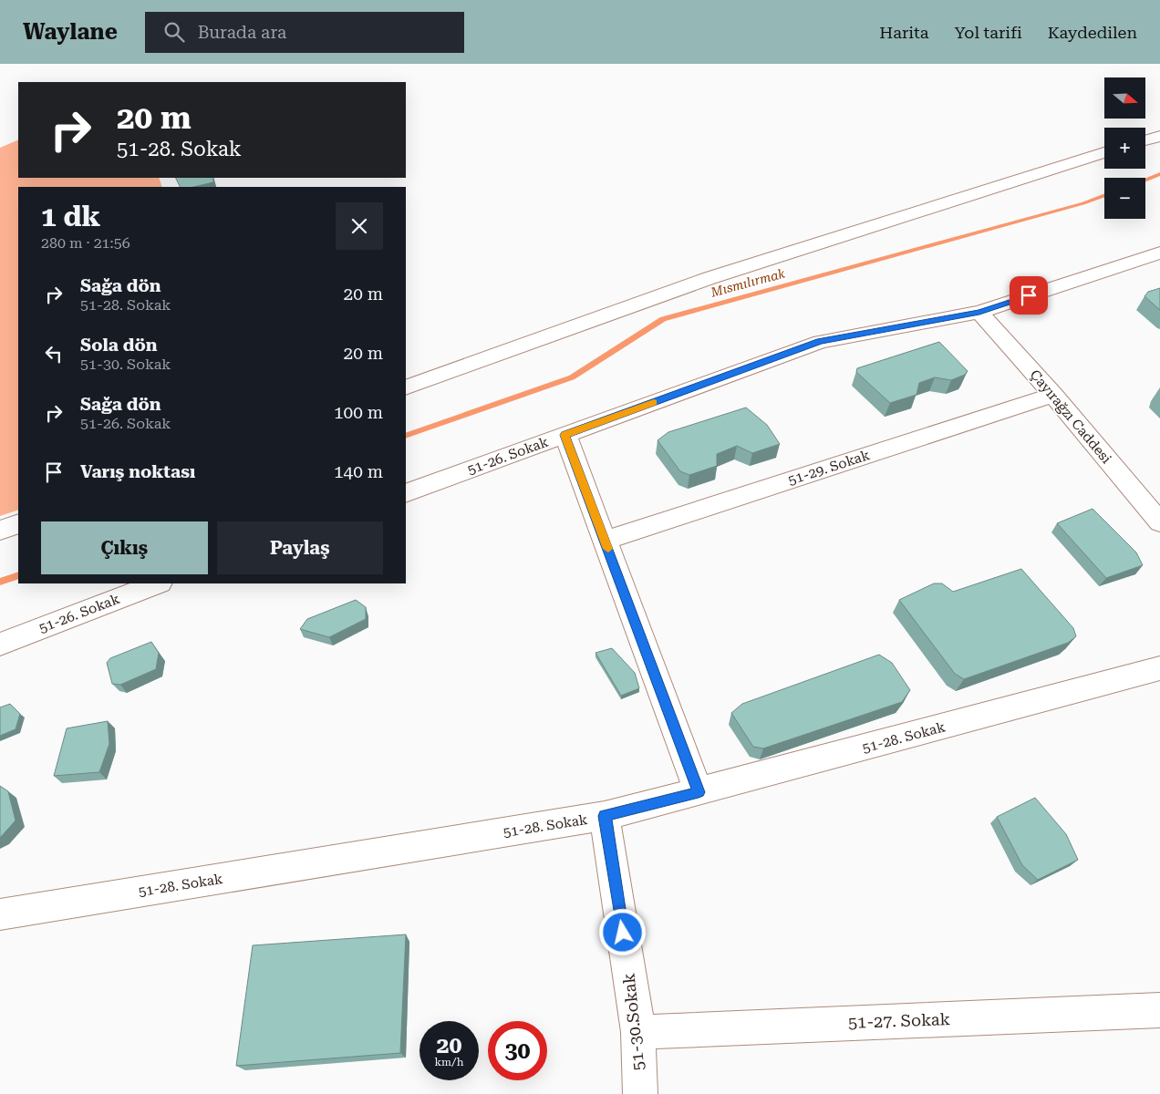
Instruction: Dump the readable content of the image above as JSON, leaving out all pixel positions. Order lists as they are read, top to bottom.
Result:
{
  "streets": {
    "street": [
      "Çayırağzı Caddesi",
      "51-26. Sokak",
      "51-29. Sokak",
      "51-28. Sokak",
      "51-27. Sokak",
      "51-30.Sokak"
    ]
  },
  "crossings": [
    ["Çayırağzı Caddesi", "51-26. Sokak"],
    ["Çayırağzı Caddesi", "51-29. Sokak"],
    ["51-28. Sokak", "51-30.Sokak"],
    ["51-27. Sokak", "51-30.Sokak"]
  ],
  "water": ["Mısmılırmak"],
  "north": "right",
  "page": {
    "header": "Waylane",
    "search": "Burada ara",
    "nav": ["Harita", "Yol tarifi", "Kaydedilen"],
    "map_buttons": ["+", "−"],
    "turn": ["20 m", "51-28. Sokak"],
    "heading": ["1 dk", "280 m · 21:56"],
    "list": [
      {
        "name": "Sağa dön",
        "note": "51-28. Sokak",
        "value": "20 m"
      },
      {
        "name": "Sola dön",
        "note": "51-30. Sokak",
        "value": "20 m"
      },
      {
        "name": "Sağa dön",
        "note": "51-26. Sokak",
        "value": "100 m"
      },
      {
        "name": "Varış noktası",
        "value": "140 m"
      }
    ],
    "buttons": ["Çıkış", "Paylaş"],
    "speed": "20 km/h",
    "limit": "30"
  }
}
